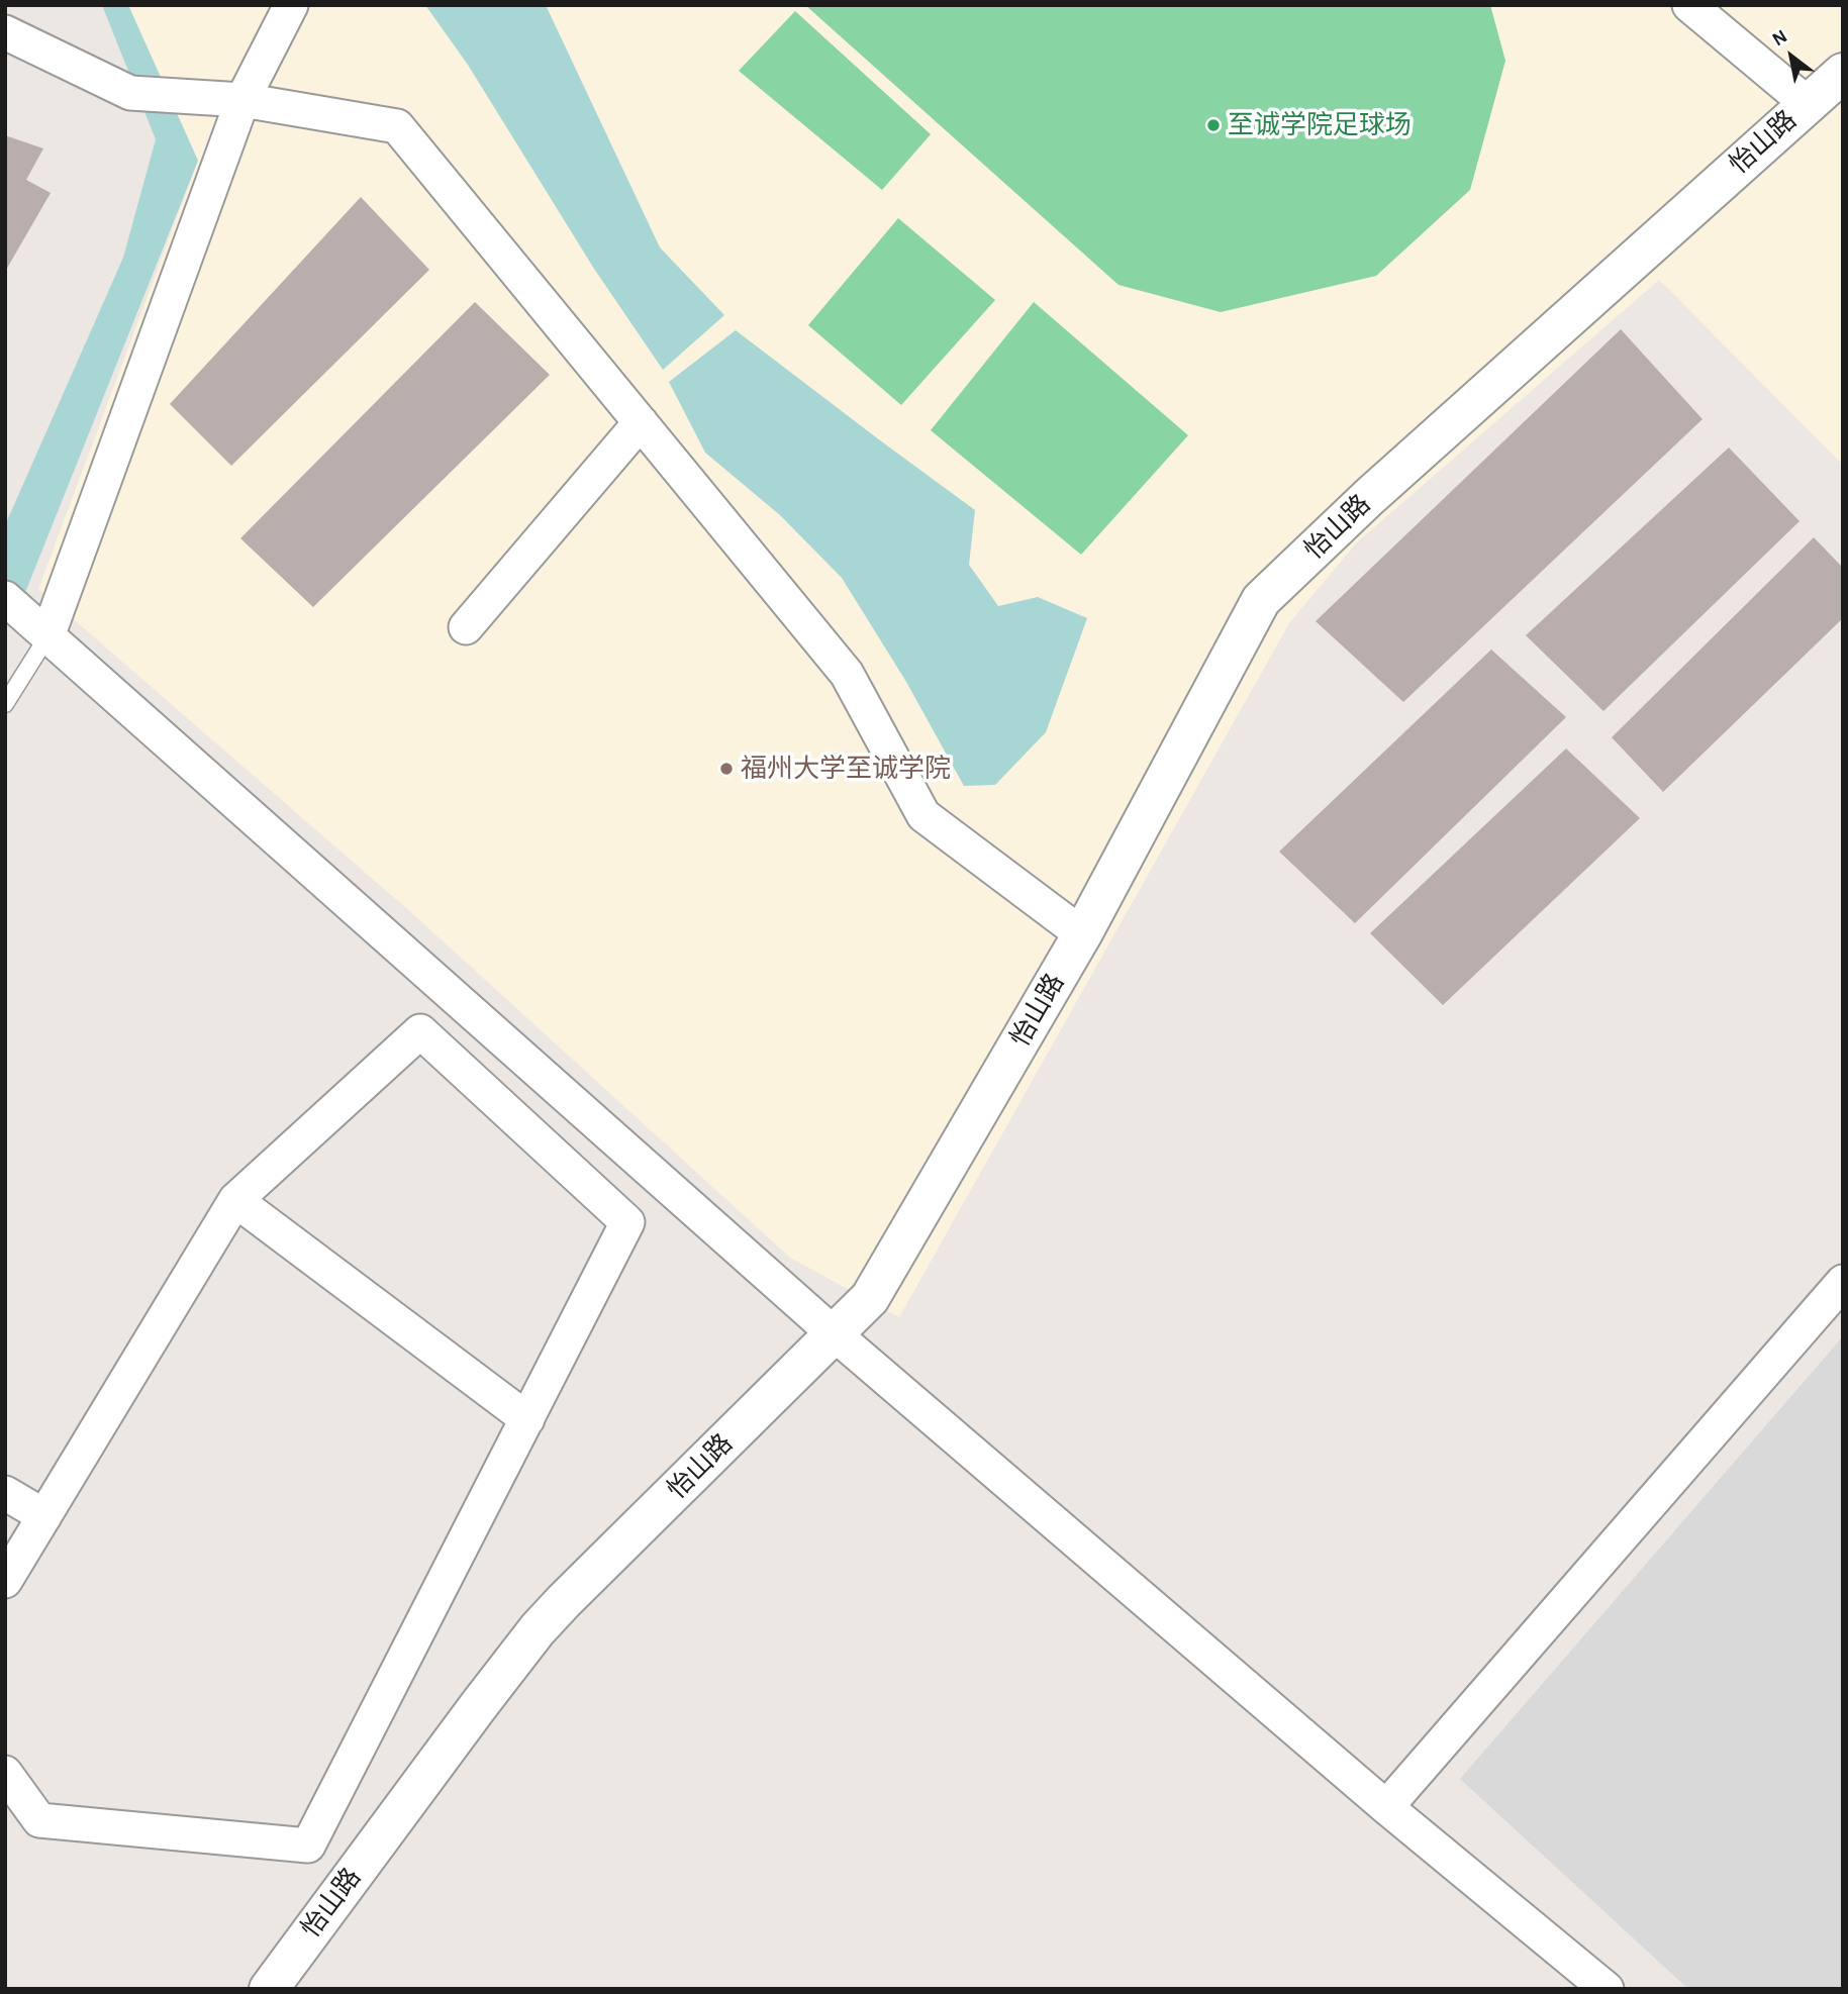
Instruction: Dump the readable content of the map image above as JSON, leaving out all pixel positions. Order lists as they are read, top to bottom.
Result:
{
  "streets": {
    "street": ["怡山路"]
  },
  "places": ["至诚学院足球场", "福州大学至诚学院"],
  "north": "top left"
}
